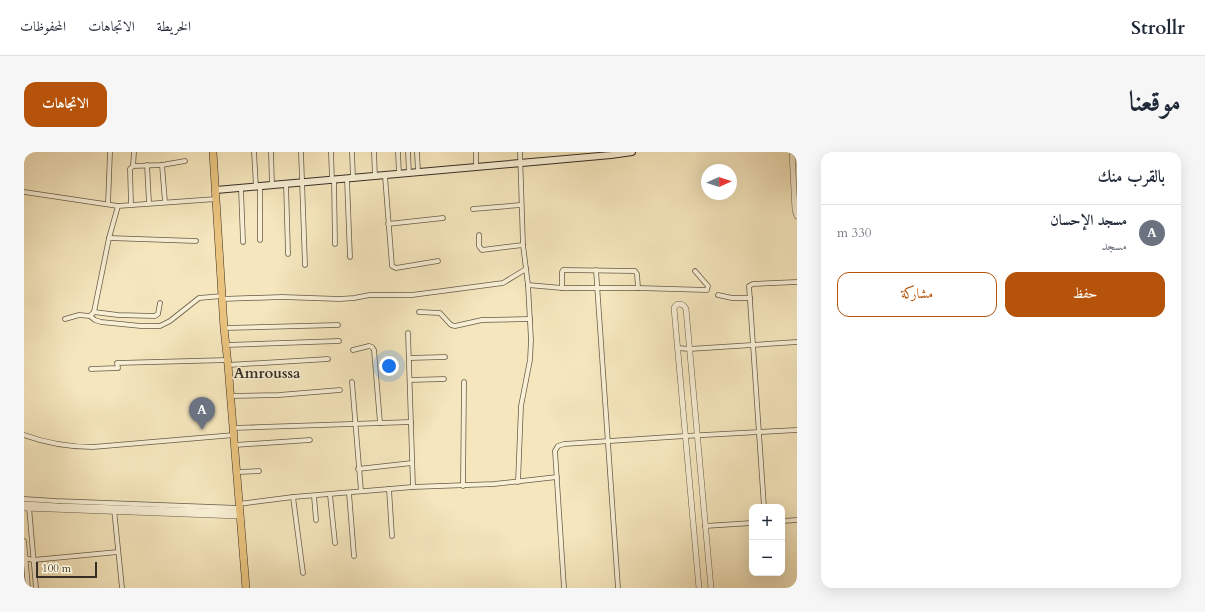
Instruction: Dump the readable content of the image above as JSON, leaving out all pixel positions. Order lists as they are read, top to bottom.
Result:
{
  "districts": ["Amroussa"],
  "scale_bar": "100 m",
  "north": "right",
  "page": {
    "header": "Strollr",
    "nav": ["الخريطة", "الاتجاهات", "المحفوظات"],
    "title": "موقعنا",
    "buttons": [
      "الاتجاهات",
      ["حفظ", "مشاركة"]
    ],
    "heading": "بالقرب منك",
    "list": [
      {
        "mark": "A",
        "name": "مسجد الإحسان",
        "note": "مسجد",
        "value": "330 m"
      }
    ],
    "pins": "A",
    "map_buttons": ["+", "−"],
    "scale": "100 m"
  }
}
